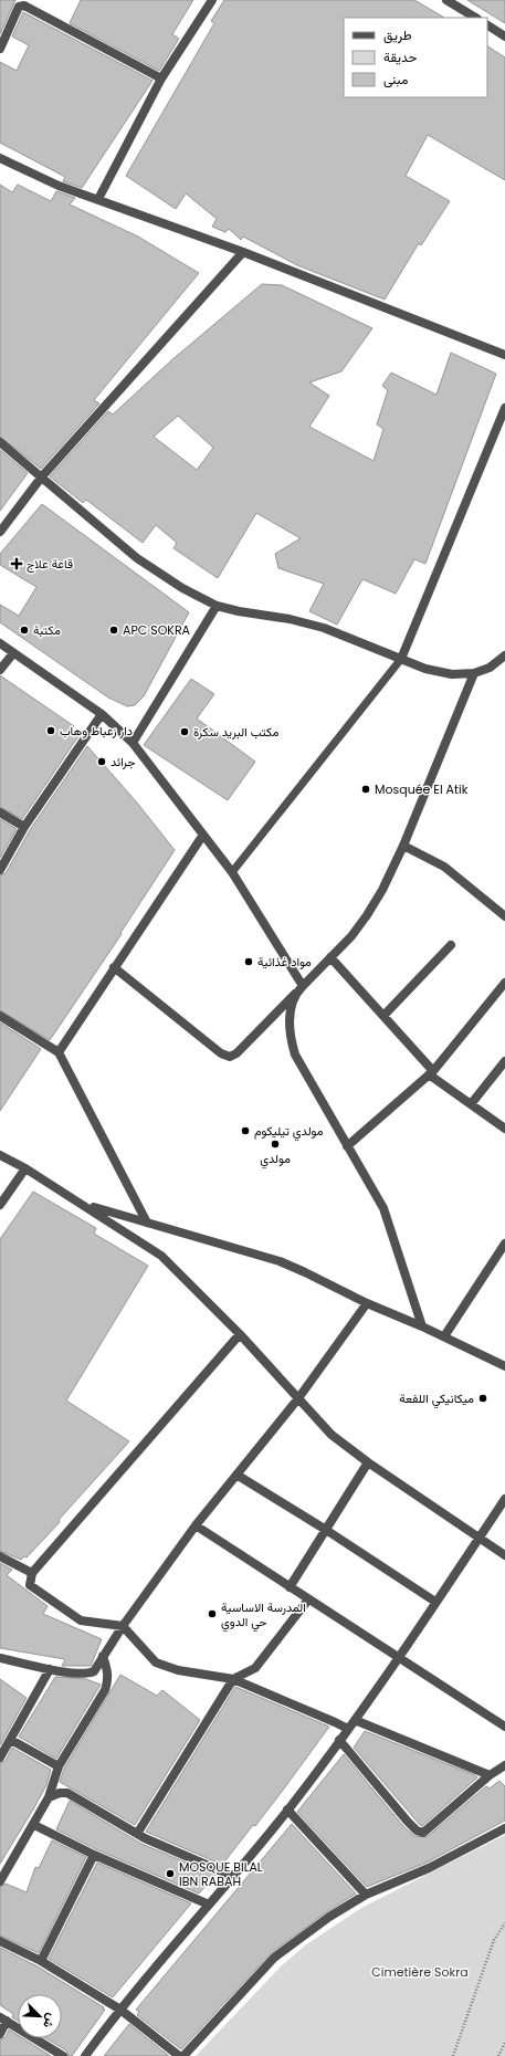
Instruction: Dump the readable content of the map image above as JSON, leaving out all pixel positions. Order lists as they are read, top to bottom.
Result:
{
  "parks": ["Cimetière Sokra"],
  "places": {
    "health": ["قاعة علاج"],
    "other": [
      "مكتبة",
      "APC SOKRA",
      "دار زعباط وهاب",
      "مكتب البريد سكرة",
      "جرائد",
      "Mosquée El Atik",
      "مواد غذائية",
      "مولدي تيليكوم",
      "مولدي",
      "ميكانيكي اللفعة",
      "المدرسة الاساسية حي الدوي",
      "MOSQUE BILAL IBN RABAH"
    ]
  },
  "legend": ["طريق", "حديقة", "مبنى"],
  "north": "bottom right"
}
